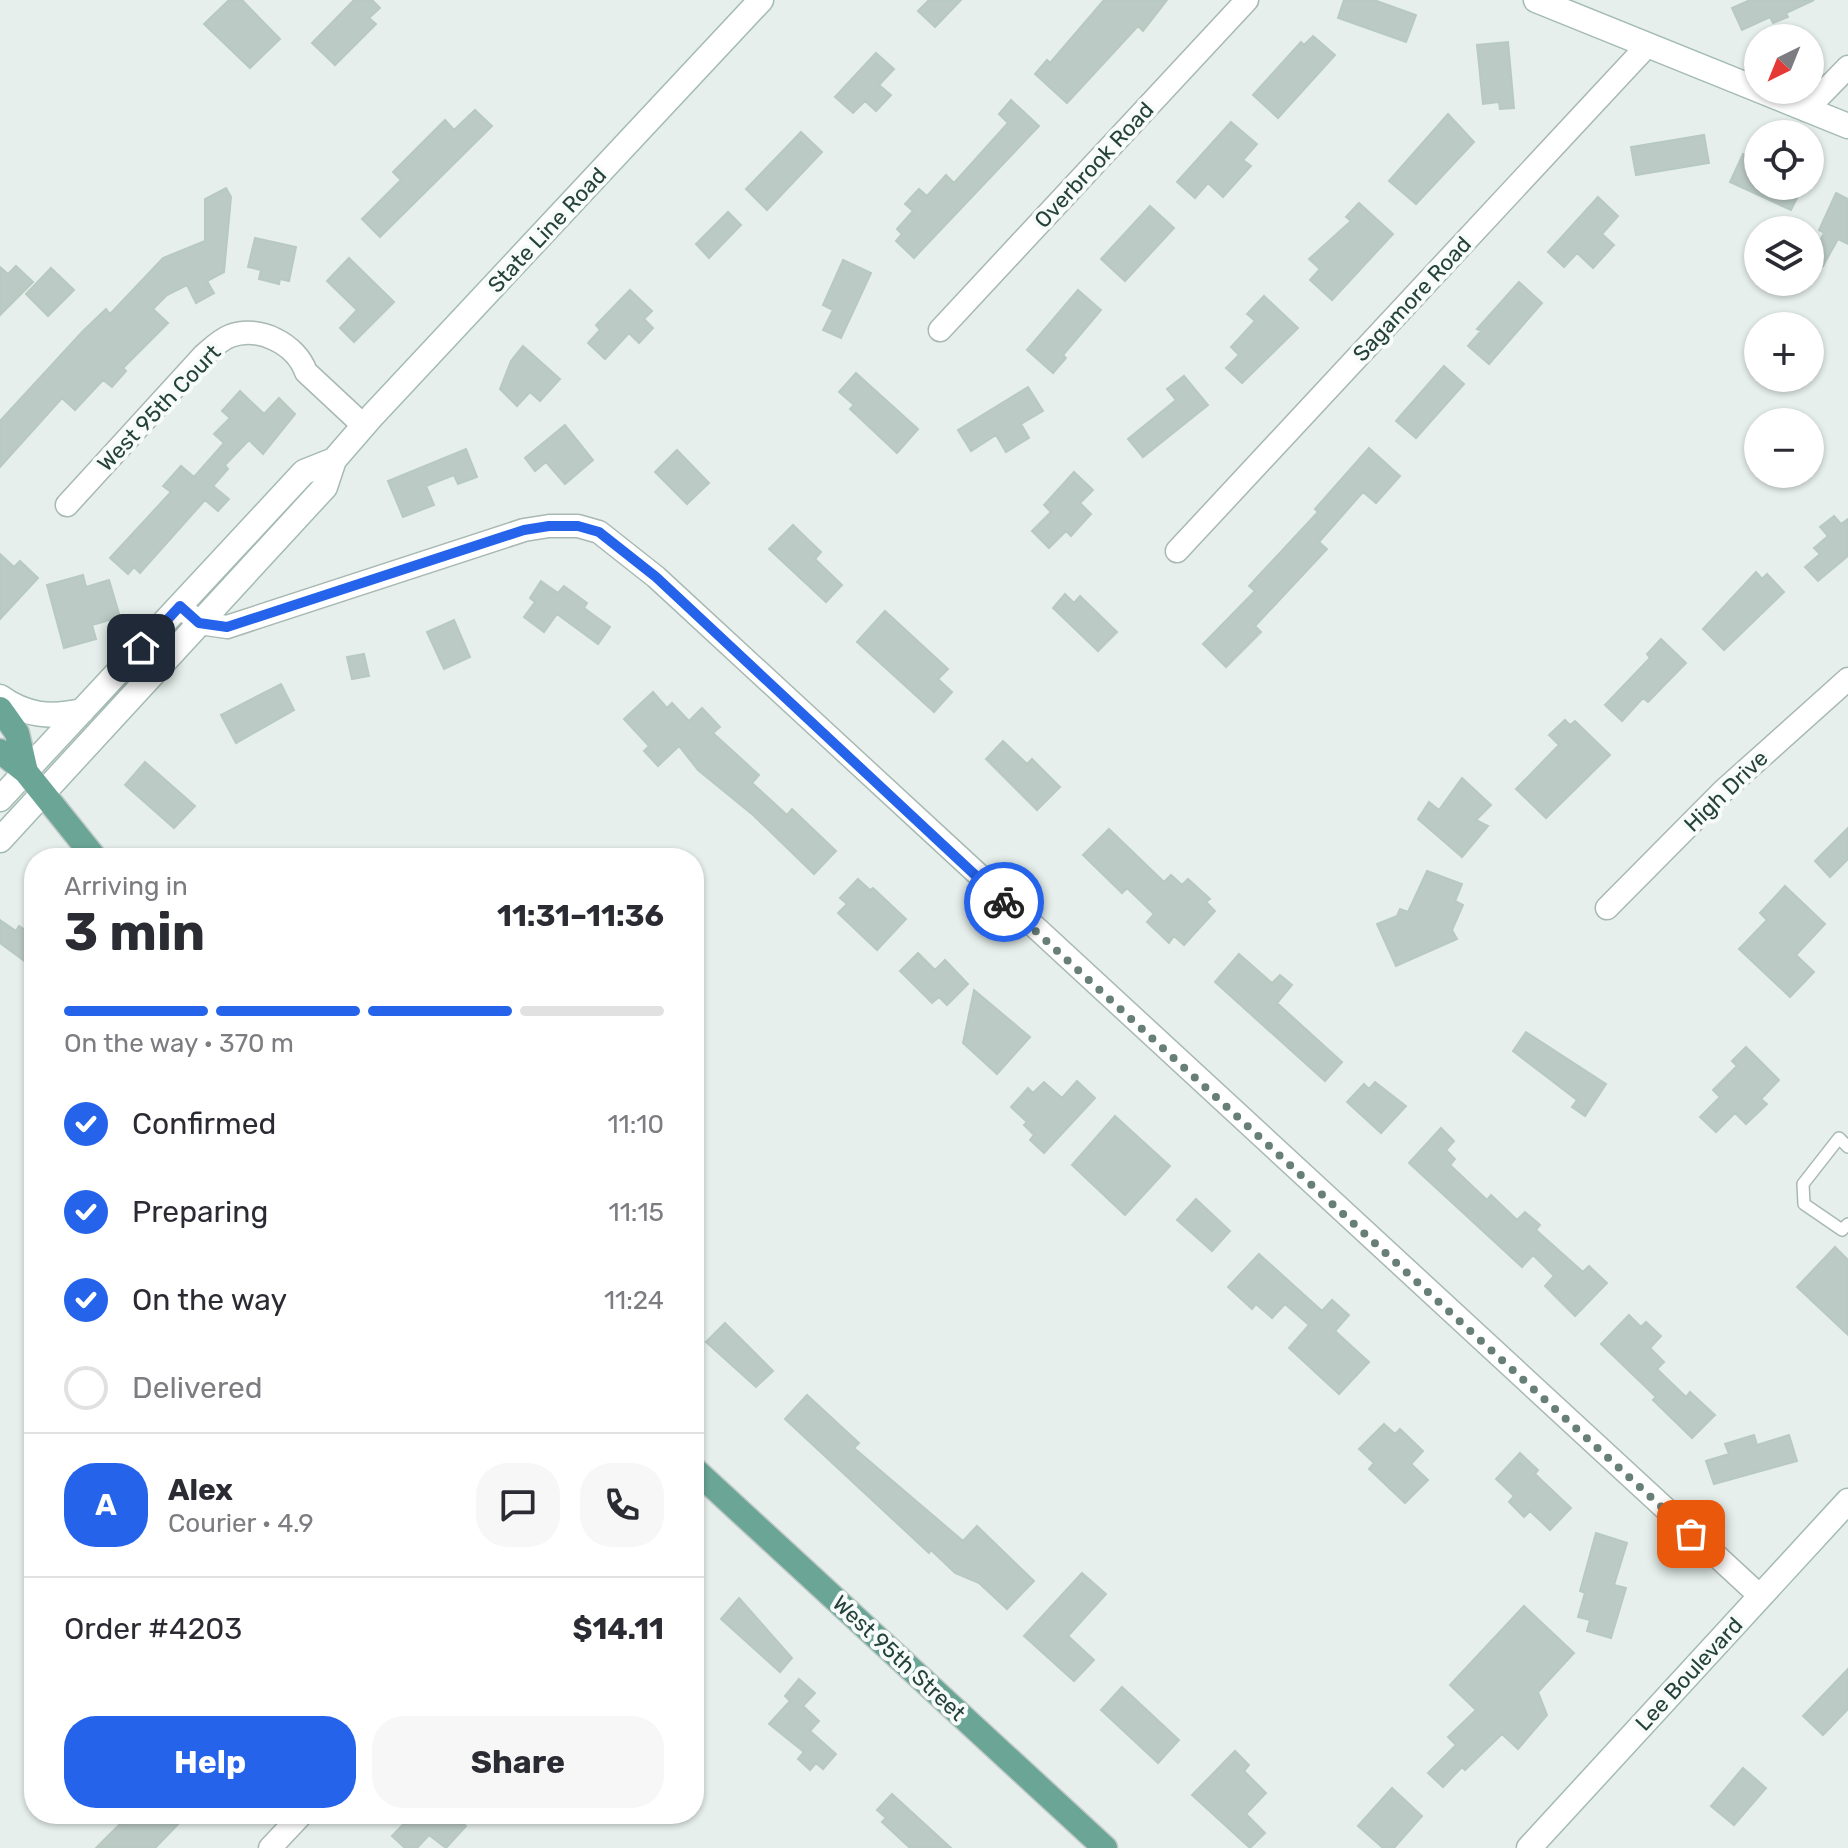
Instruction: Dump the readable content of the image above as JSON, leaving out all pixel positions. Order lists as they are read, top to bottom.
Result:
{
  "streets": {
    "main road": ["State Line Road", "West 95th Street", "Lee Boulevard"],
    "street": [
      "Overbrook Road",
      "Sagamore Road",
      "West 95th Court",
      "High Drive"
    ]
  },
  "crossings": [
    ["State Line Road", "West 95th Court"]
  ],
  "north": "bottom left",
  "page": {
    "map_buttons": ["+", "−"],
    "heading": ["3 min", "Arriving in", "11:31–11:36"],
    "panel": [
      "Alex",
      "Courier · 4.9",
      "Order #4203",
      "$14.11"
    ],
    "bar": "On the way · 370 m",
    "list": [
      ["Confirmed", "11:10"],
      ["Preparing", "11:15"],
      ["On the way", "11:24"],
      "Delivered"
    ],
    "round": "A",
    "buttons": ["Help", "Share"]
  }
}
